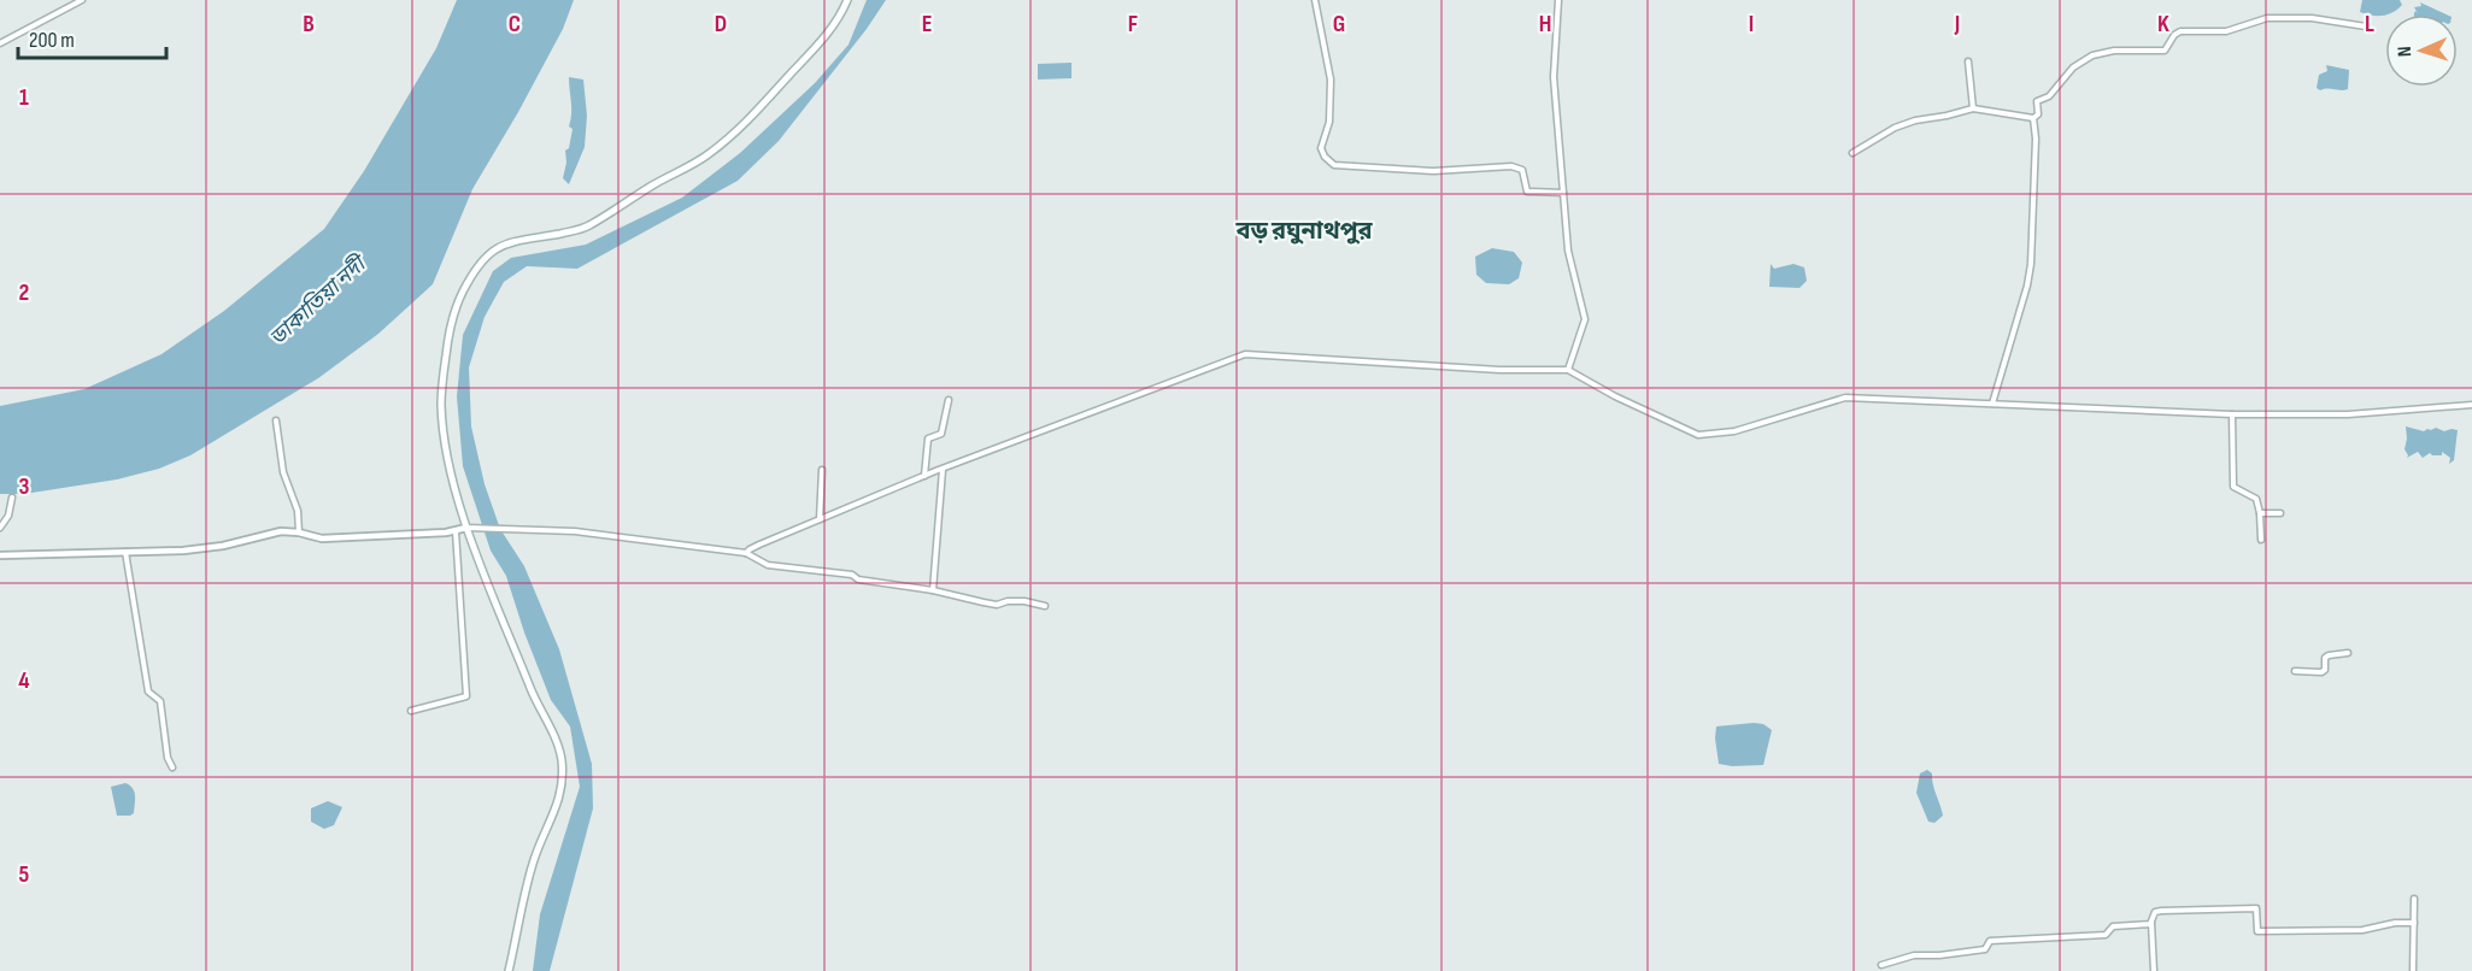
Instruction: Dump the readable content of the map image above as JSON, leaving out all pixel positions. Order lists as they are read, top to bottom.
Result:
{
  "districts": ["বড় রঘুনাথপুর"],
  "water": ["ডাকাতিয়া নদী"],
  "scale_bar": "200 m",
  "north": "left",
  "grid": {
    "columns": [
      "B",
      "C",
      "D",
      "E",
      "F",
      "G",
      "H",
      "I",
      "J",
      "K",
      "L"
    ],
    "rows": [
      "1",
      "2",
      "3",
      "4",
      "5"
    ]
  }
}
